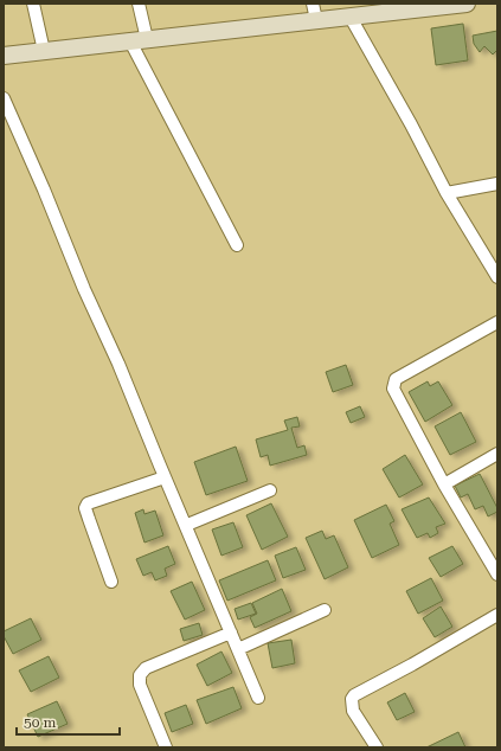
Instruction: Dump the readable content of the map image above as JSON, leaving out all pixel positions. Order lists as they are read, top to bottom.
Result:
{
  "scale_bar": "50 m"
}
